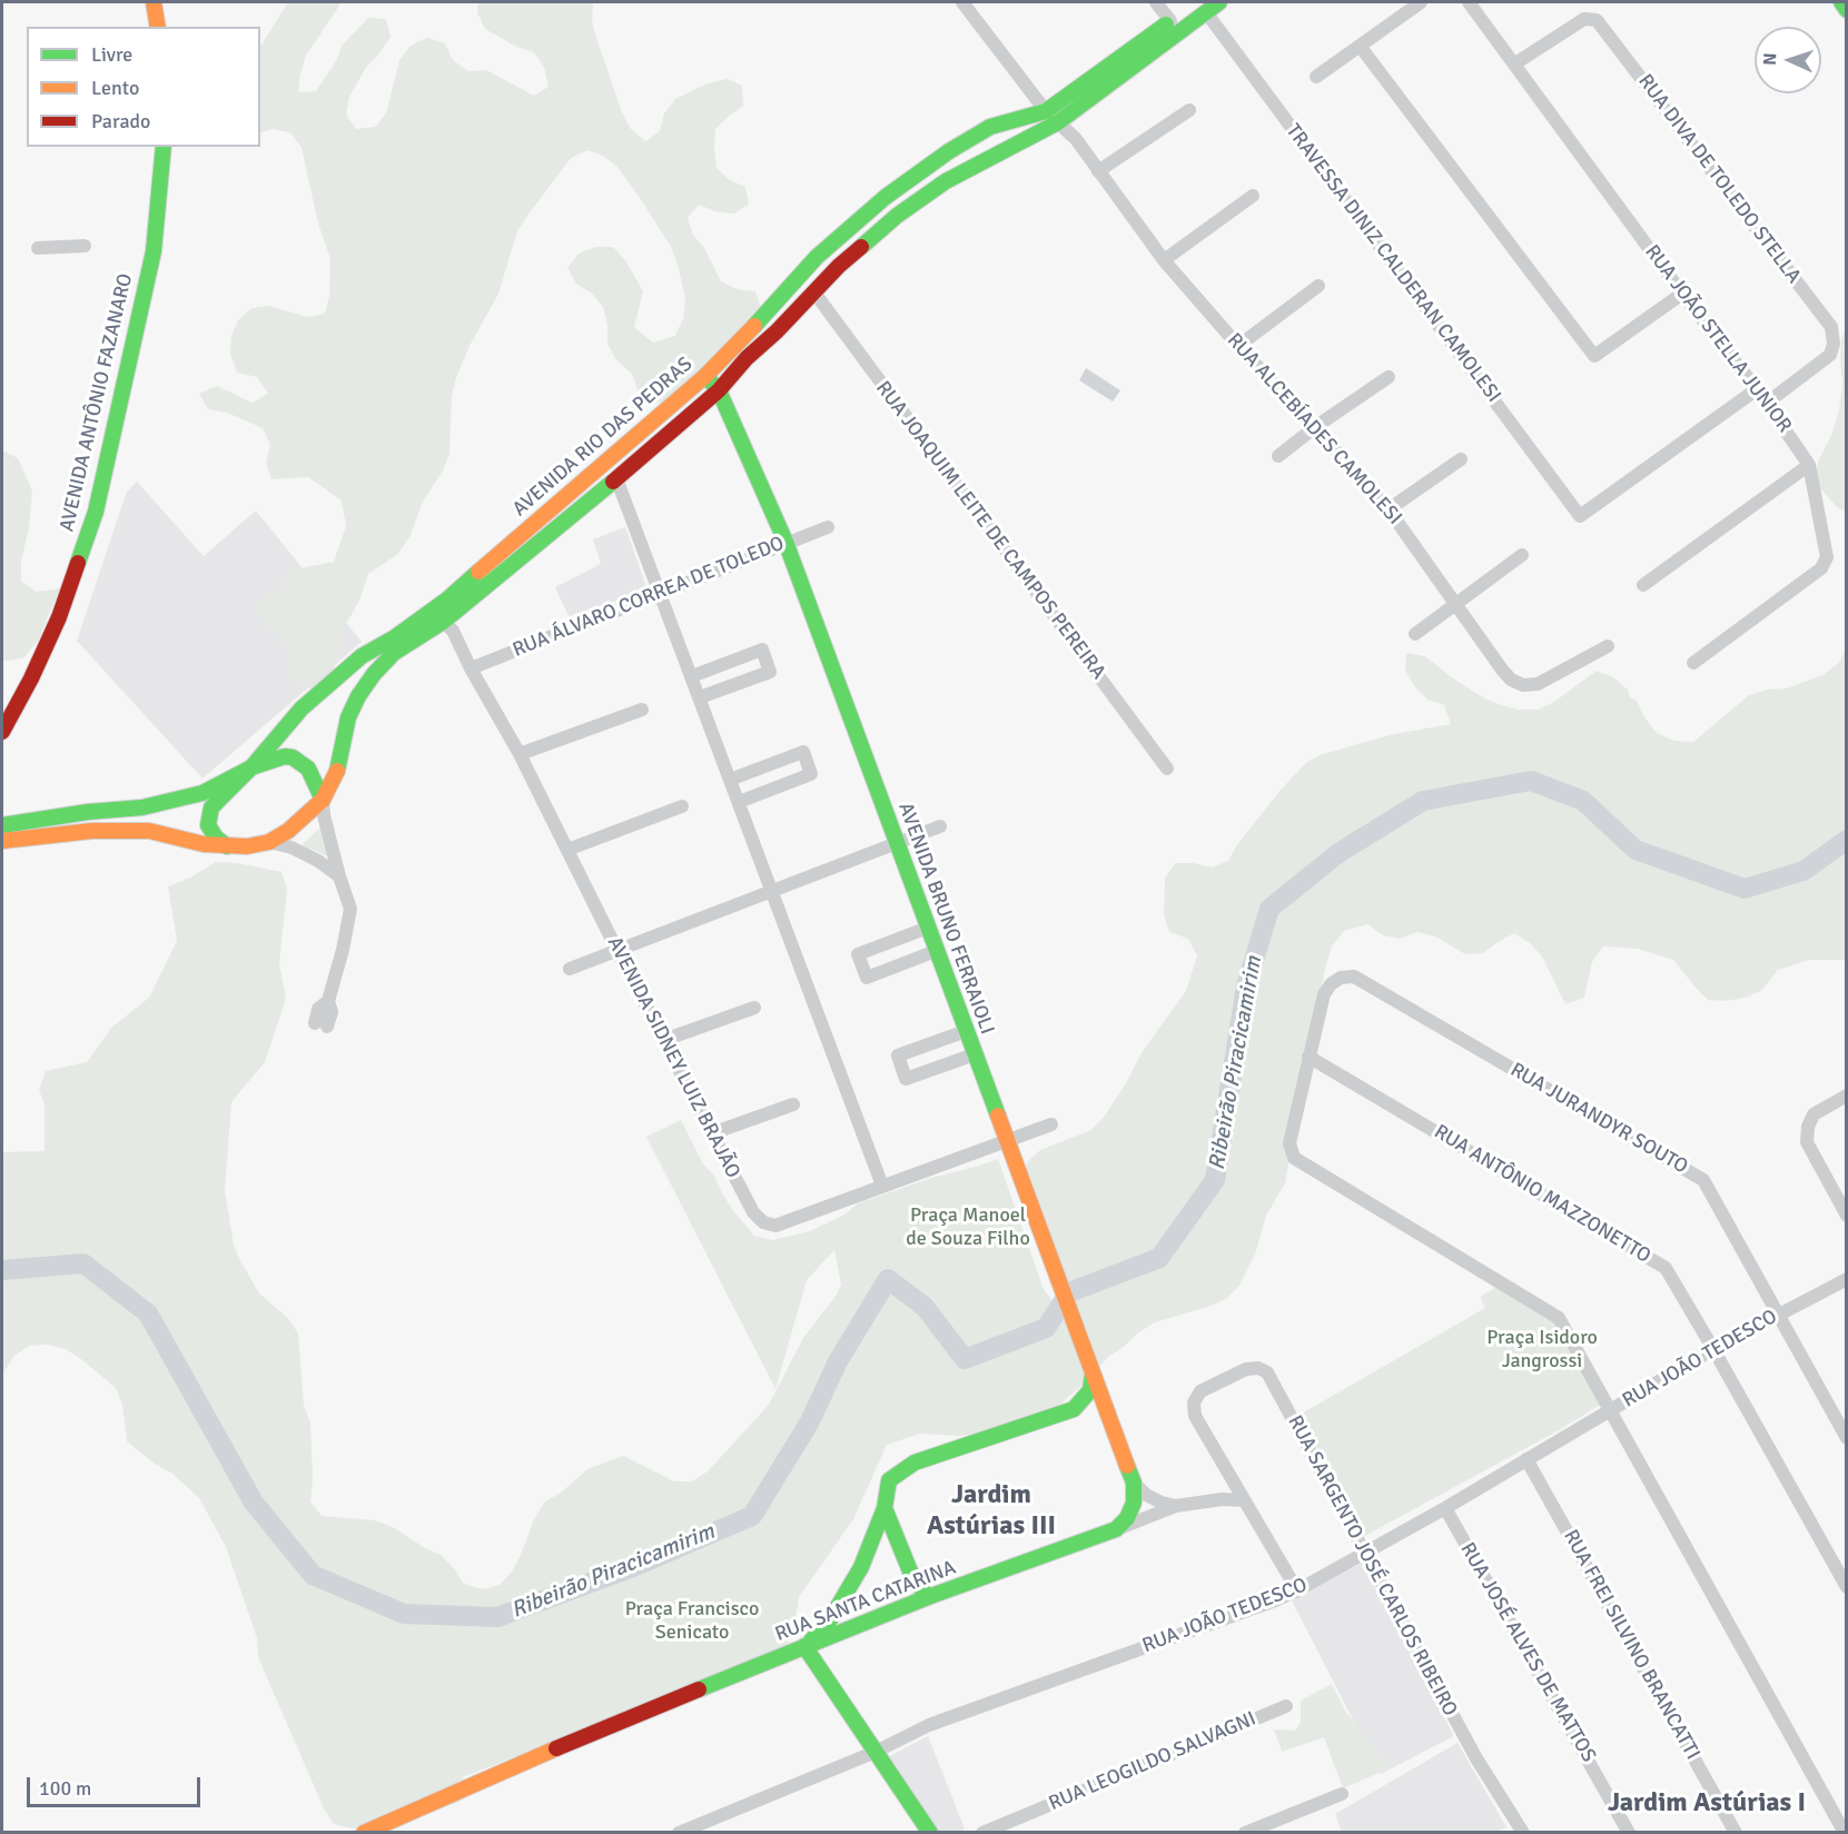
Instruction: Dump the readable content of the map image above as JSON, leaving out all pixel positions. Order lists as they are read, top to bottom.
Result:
{
  "streets": {
    "street": [
      "RUA DIVA DE TOLEDO STELLA",
      "TRAVESSA DINIZ CALDERAN CAMOLESI",
      "RUA JOÃO STELLA JUNIOR",
      "AVENIDA ANTÔNIO FAZANARO",
      "RUA ALCEBÍADES CAMOLESI",
      "AVENIDA RIO DAS PEDRAS",
      "RUA JOAQUIM LEITE DE CAMPOS PEREIRA",
      "RUA ÁLVARO CORREA DE TOLEDO",
      "AVENIDA BRUNO FERRAIOLI",
      "AVENIDA SIDNEY LUIZ BRAJÃO",
      "RUA JURANDYR SOUTO",
      "RUA ANTÔNIO MAZZONETTO",
      "RUA JOÃO TEDESCO",
      "RUA SARGENTO JOSÉ CARLOS RIBEIRO",
      "RUA SANTA CATARINA",
      "RUA FREI SILVINO BRANCATTI",
      "RUA JOSÉ ALVES DE MATTOS",
      "RUA LEOGILDO SALVAGNI"
    ]
  },
  "crossings": [
    ["RUA DIVA DE TOLEDO STELLA", "RUA JOÃO STELLA JUNIOR"],
    ["TRAVESSA DINIZ CALDERAN CAMOLESI", "RUA JOÃO STELLA JUNIOR"],
    ["TRAVESSA DINIZ CALDERAN CAMOLESI", "AVENIDA RIO DAS PEDRAS"],
    ["RUA ALCEBÍADES CAMOLESI", "AVENIDA RIO DAS PEDRAS"],
    ["AVENIDA RIO DAS PEDRAS", "RUA JOAQUIM LEITE DE CAMPOS PEREIRA"],
    ["AVENIDA RIO DAS PEDRAS", "AVENIDA BRUNO FERRAIOLI"],
    ["AVENIDA RIO DAS PEDRAS", "AVENIDA SIDNEY LUIZ BRAJÃO"],
    ["RUA ÁLVARO CORREA DE TOLEDO", "AVENIDA BRUNO FERRAIOLI"],
    ["RUA ÁLVARO CORREA DE TOLEDO", "AVENIDA SIDNEY LUIZ BRAJÃO"],
    ["AVENIDA BRUNO FERRAIOLI", "AVENIDA SIDNEY LUIZ BRAJÃO"],
    ["AVENIDA BRUNO FERRAIOLI", "RUA SANTA CATARINA"],
    ["RUA JURANDYR SOUTO", "RUA ANTÔNIO MAZZONETTO"],
    ["RUA JURANDYR SOUTO", "RUA JOÃO TEDESCO"],
    ["RUA ANTÔNIO MAZZONETTO", "RUA JOÃO TEDESCO"],
    ["RUA JOÃO TEDESCO", "RUA SARGENTO JOSÉ CARLOS RIBEIRO"],
    ["RUA JOÃO TEDESCO", "RUA FREI SILVINO BRANCATTI"],
    ["RUA JOÃO TEDESCO", "RUA JOSÉ ALVES DE MATTOS"],
    ["RUA SARGENTO JOSÉ CARLOS RIBEIRO", "RUA SANTA CATARINA"]
  ],
  "districts": ["Jardim Astúrias III", "Jardim Astúrias I"],
  "water": ["Ribeirão Piracicamirim"],
  "parks": ["Praça Manoel de Souza Filho", "Praça Isidoro Jangrossi", "Praça Francisco Senicato"],
  "legend": ["Livre", "Lento", "Parado"],
  "scale_bar": "100 m",
  "north": "left"
}
